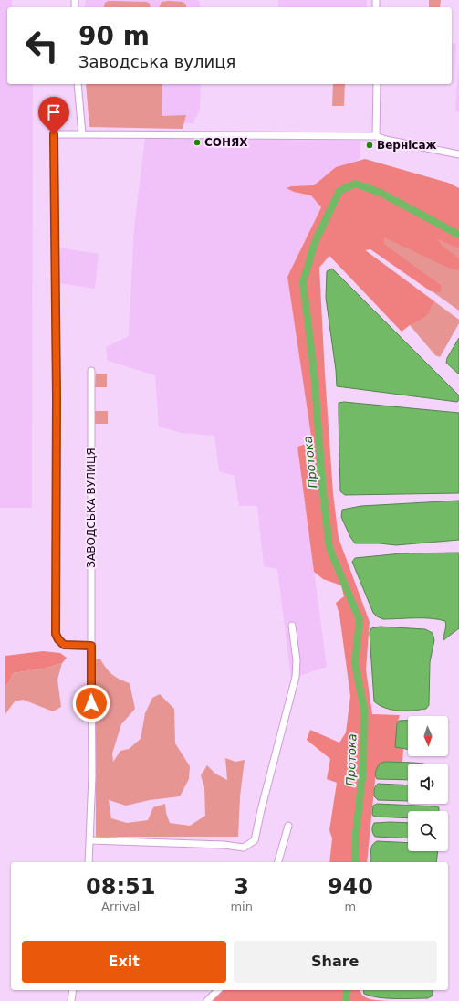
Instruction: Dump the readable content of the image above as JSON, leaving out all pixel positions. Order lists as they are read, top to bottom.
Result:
{
  "streets": {
    "street": ["ЗАВОДСЬКА ВУЛИЦЯ"]
  },
  "water": ["Протока"],
  "places": ["СОНЯХ", "Вернісаж"],
  "north": "bottom",
  "page": {
    "turn": ["90 m", "Заводська вулиця"],
    "eta": [
      "08:51",
      "Arrival",
      "3",
      "min",
      "940",
      "m"
    ],
    "buttons": ["Exit", "Share"]
  }
}
